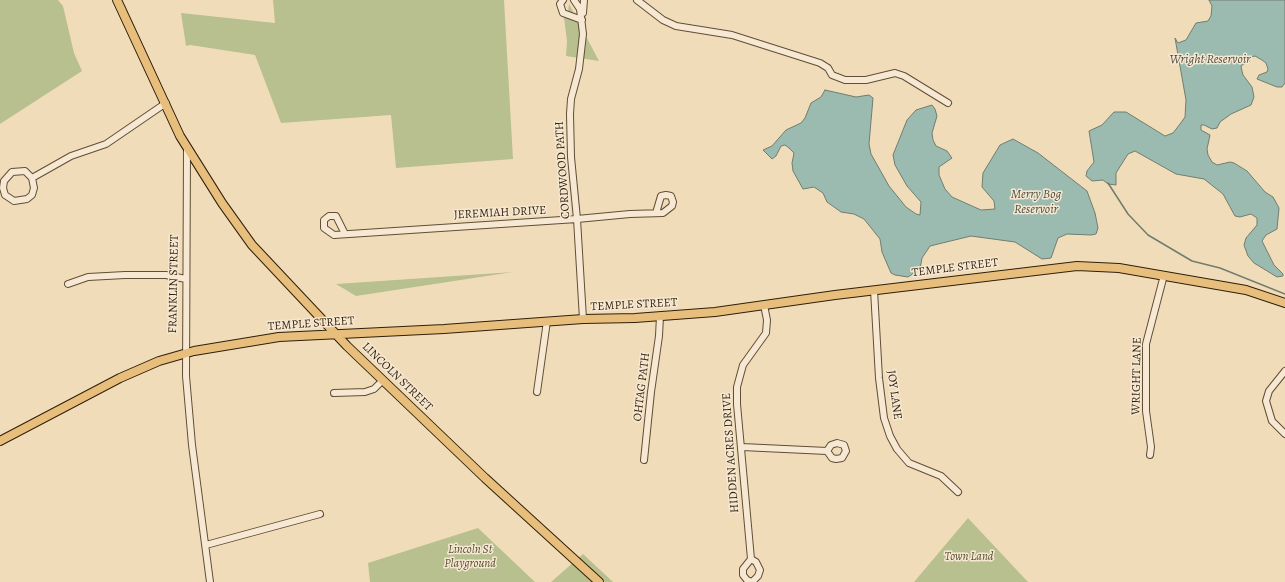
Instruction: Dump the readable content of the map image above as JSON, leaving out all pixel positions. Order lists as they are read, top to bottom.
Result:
{
  "streets": {
    "main road": ["TEMPLE STREET", "FRANKLIN STREET", "LINCOLN STREET"],
    "street": [
      "CORDWOOD PATH",
      "JEREMIAH DRIVE",
      "WRIGHT LANE",
      "OHTAG PATH",
      "JOY LANE",
      "HIDDEN ACRES DRIVE"
    ]
  },
  "crossings": [
    ["CORDWOOD PATH", "JEREMIAH DRIVE"],
    ["CORDWOOD PATH", "TEMPLE STREET"],
    ["TEMPLE STREET", "FRANKLIN STREET"],
    ["TEMPLE STREET", "WRIGHT LANE"],
    ["TEMPLE STREET", "LINCOLN STREET"],
    ["TEMPLE STREET", "OHTAG PATH"],
    ["TEMPLE STREET", "JOY LANE"],
    ["TEMPLE STREET", "HIDDEN ACRES DRIVE"],
    ["FRANKLIN STREET", "LINCOLN STREET"]
  ],
  "water": ["Wright Reservoir", "Merry Bog Reservoir"],
  "parks": ["Lincoln St Playground", "Town Land"]
}
